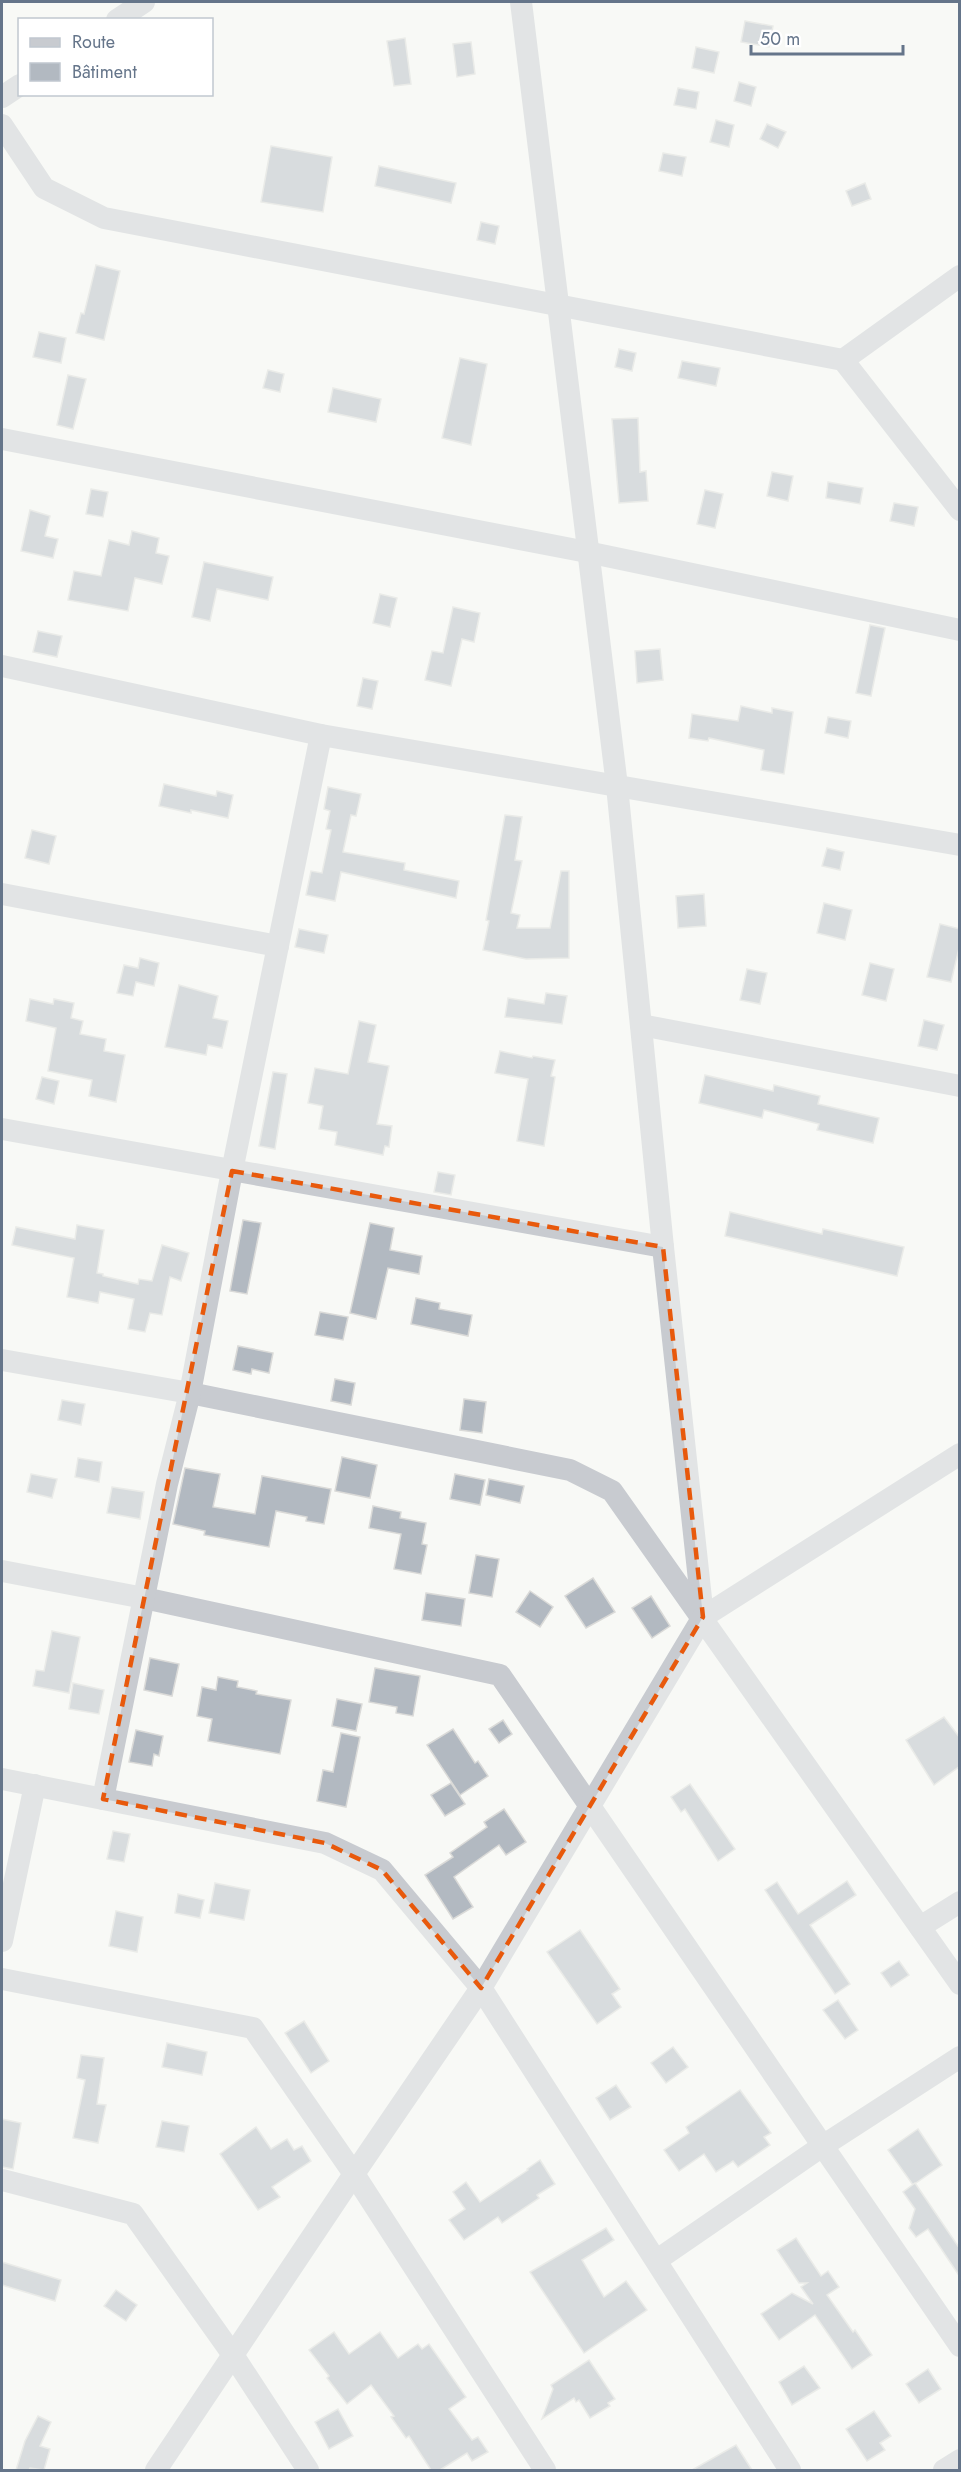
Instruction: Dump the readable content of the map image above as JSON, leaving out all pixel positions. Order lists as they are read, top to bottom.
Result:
{
  "legend": ["Route", "Bâtiment"],
  "scale_bar": "50 m"
}
